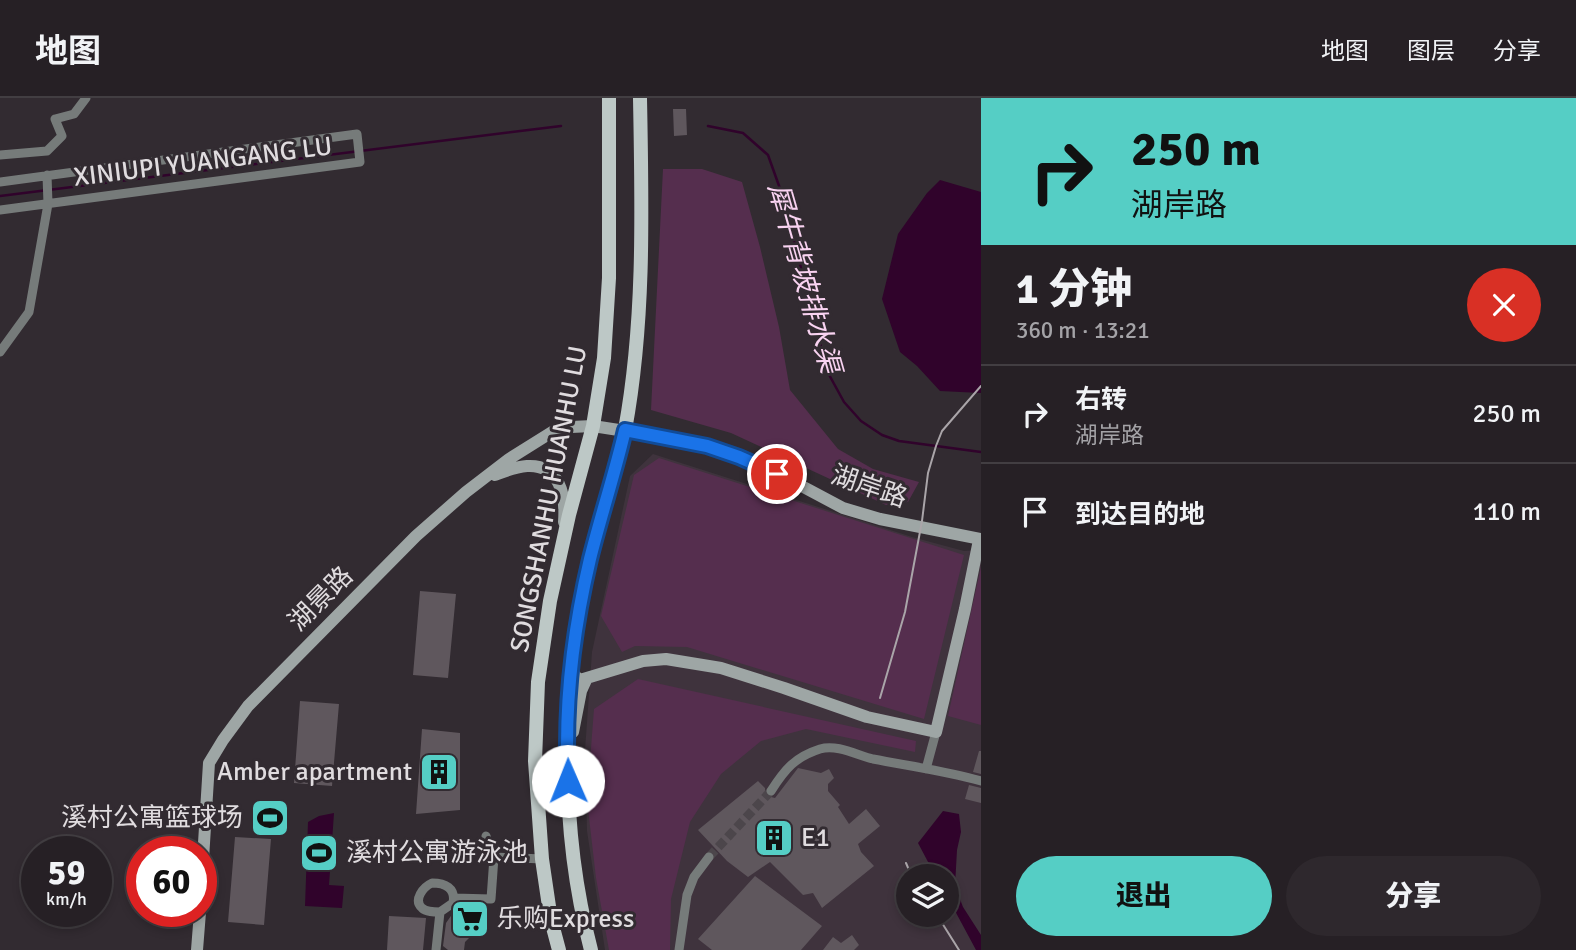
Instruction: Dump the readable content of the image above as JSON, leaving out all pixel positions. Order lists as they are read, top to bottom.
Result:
{
  "streets": {
    "main road": ["SONGSHANHU HUANHU LU"],
    "street": ["XINIUPI YUANGANG LU", "湖岸路", "湖景路"]
  },
  "crossings": [
    ["湖岸路", "SONGSHANHU HUANHU LU"],
    ["湖岸路", "湖景路"],
    ["SONGSHANHU HUANHU LU", "湖景路"]
  ],
  "water": ["犀牛背坡排水渠"],
  "places": {
    "building": ["Amber apartment", "E1"],
    "sports": ["溪村公寓篮球场", "溪村公寓游泳池"],
    "supermarket": ["乐购Express"]
  },
  "page": {
    "header": "地图",
    "nav": ["地图", "图层", "分享"],
    "turn": ["250 m", "湖岸路"],
    "heading": ["1 分钟", "360 m · 13:21"],
    "list": [
      {
        "name": "右转",
        "note": "湖岸路",
        "value": "250 m"
      },
      {
        "name": "到达目的地",
        "value": "110 m"
      }
    ],
    "speed": "59 km/h",
    "limit": "60",
    "buttons": ["退出", "分享"]
  }
}
